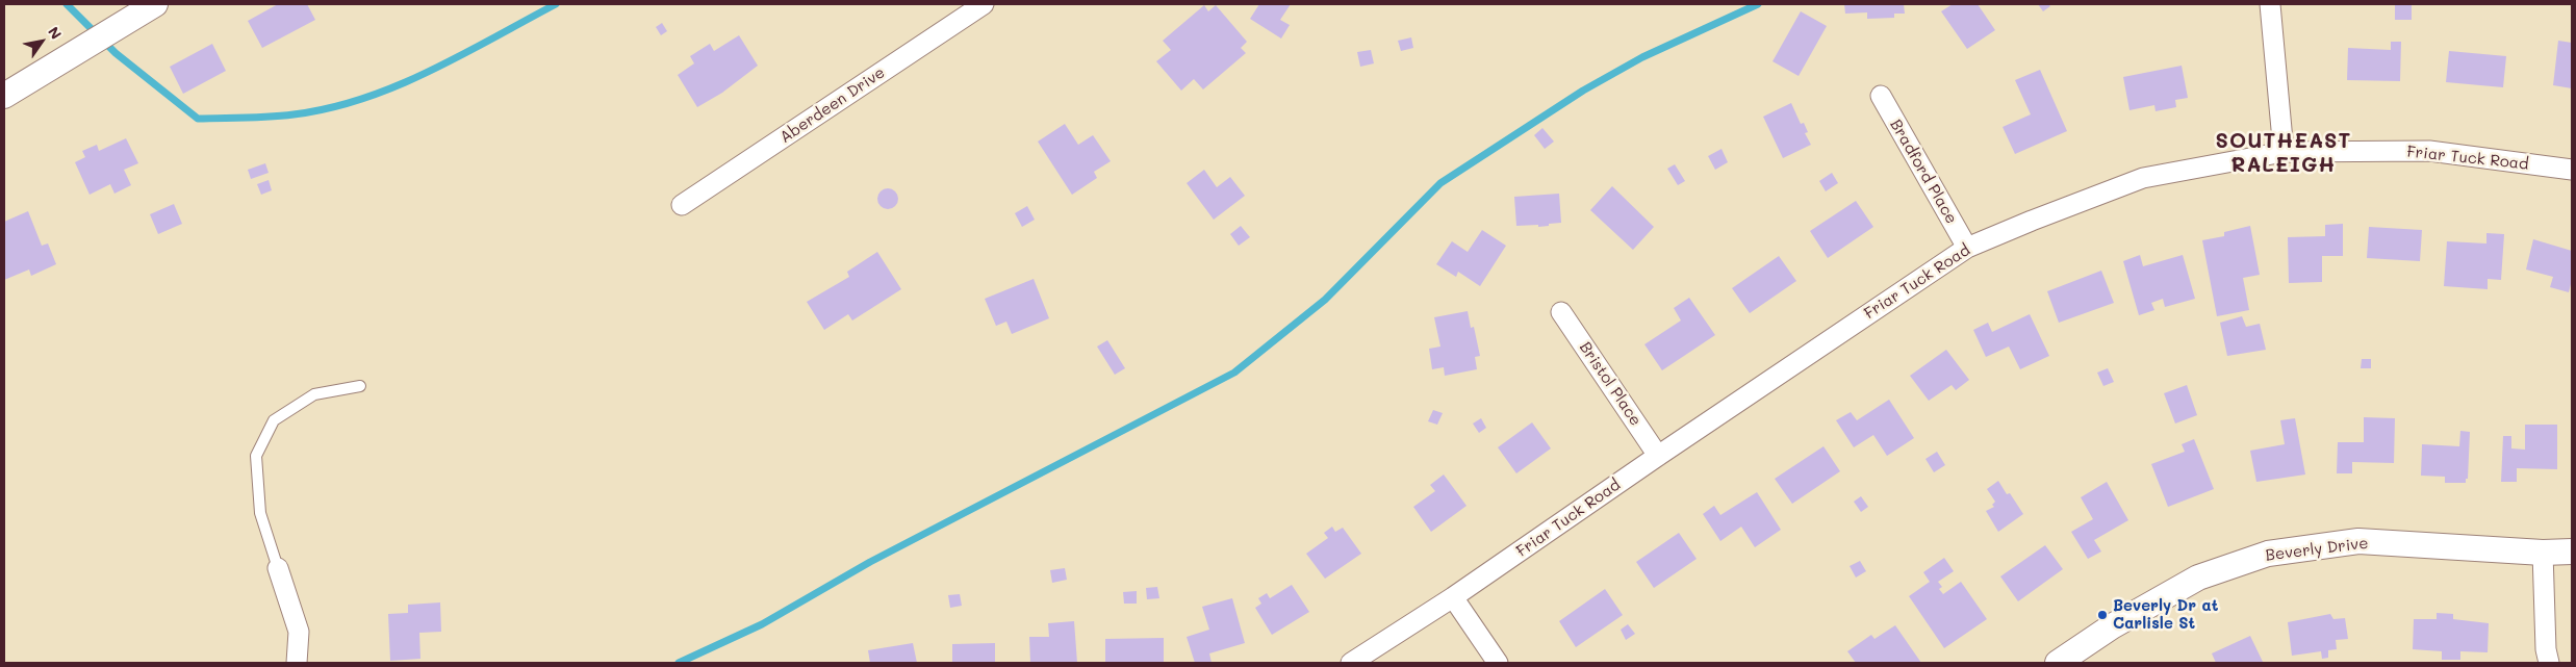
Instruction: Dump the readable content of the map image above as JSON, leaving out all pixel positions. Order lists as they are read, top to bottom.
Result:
{
  "streets": {
    "street": [
      "Aberdeen Drive",
      "Friar Tuck Road",
      "Bradford Place",
      "Bristol Place",
      "Beverly Drive"
    ]
  },
  "crossings": [
    ["Friar Tuck Road", "Bradford Place"],
    ["Friar Tuck Road", "Bristol Place"]
  ],
  "districts": ["SOUTHEAST RALEIGH"],
  "places": ["Beverly Dr at Carlisle St"],
  "north": "top right"
}
